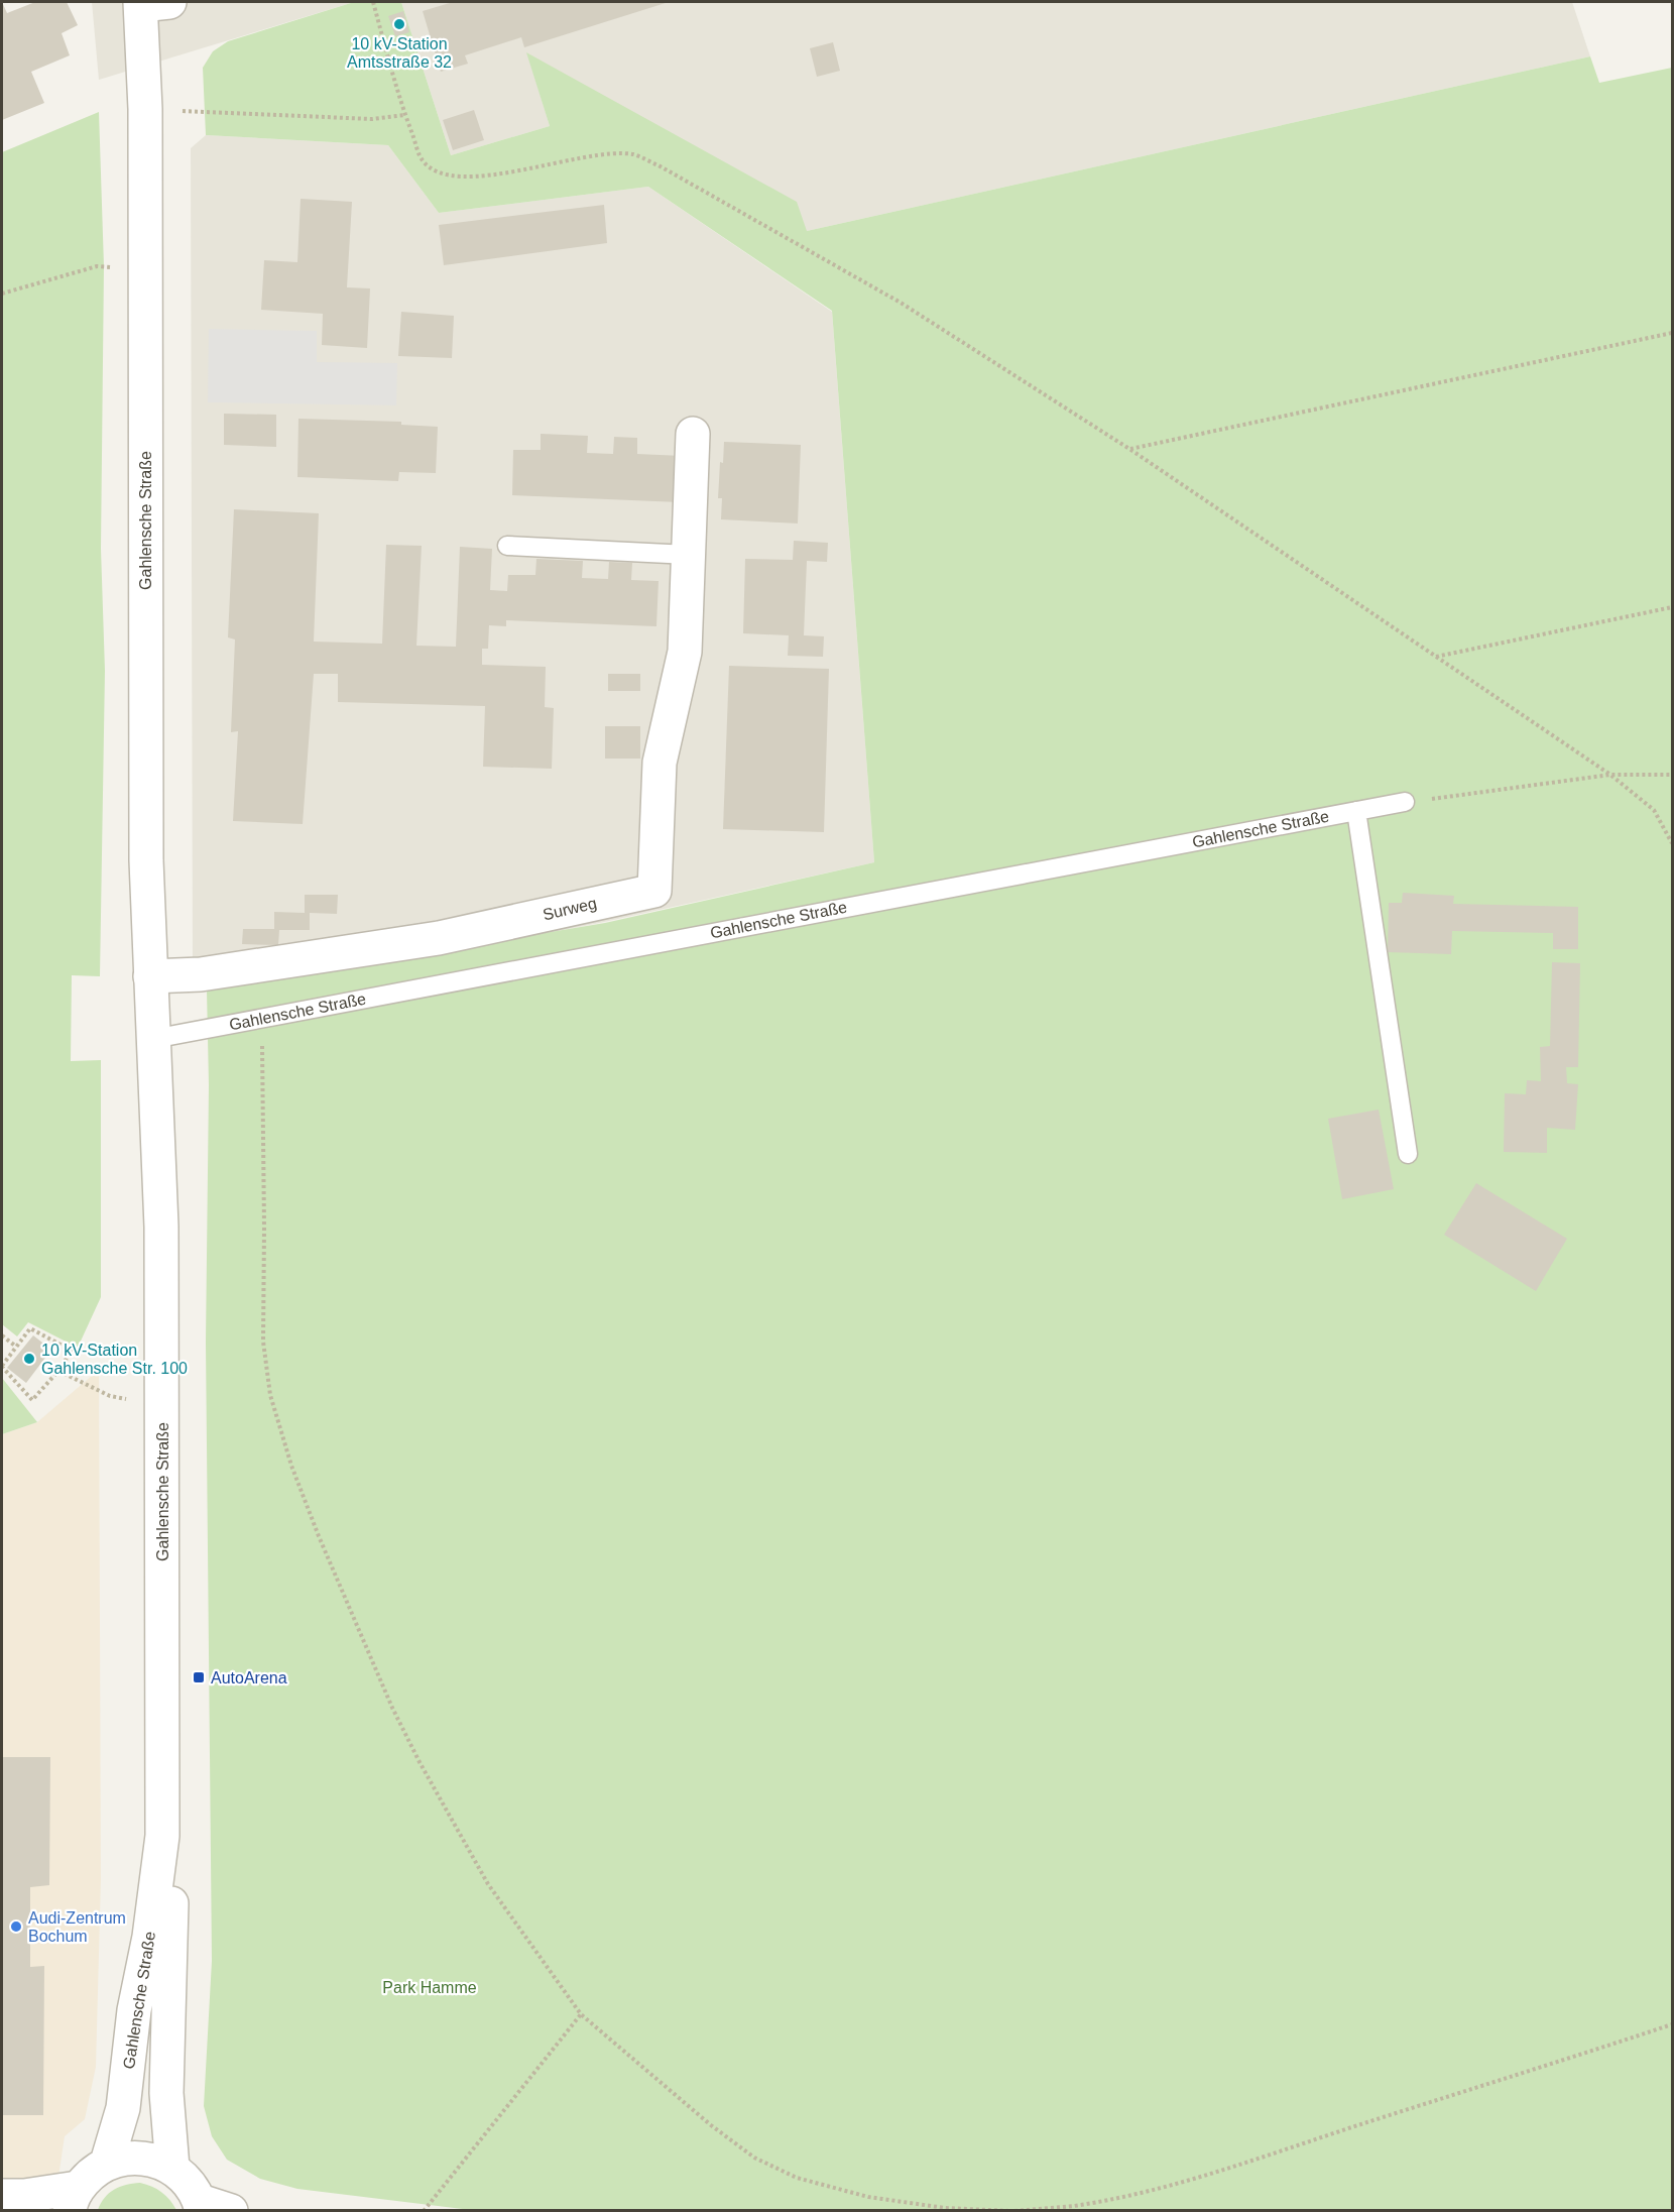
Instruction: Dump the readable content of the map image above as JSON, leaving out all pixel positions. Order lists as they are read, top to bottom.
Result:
{
  "streets": {
    "street": ["Gahlensche Straße", "Surweg"]
  },
  "crossings": [
    ["Gahlensche Straße", "Surweg"]
  ],
  "parks": ["Park Hamme"],
  "places": {
    "other": ["10 kV-Station Amtsstraße 32", "10 kV-Station Gahlensche Str. 100", "Audi-Zentrum Bochum"],
    "transit": ["AutoArena"]
  }
}
